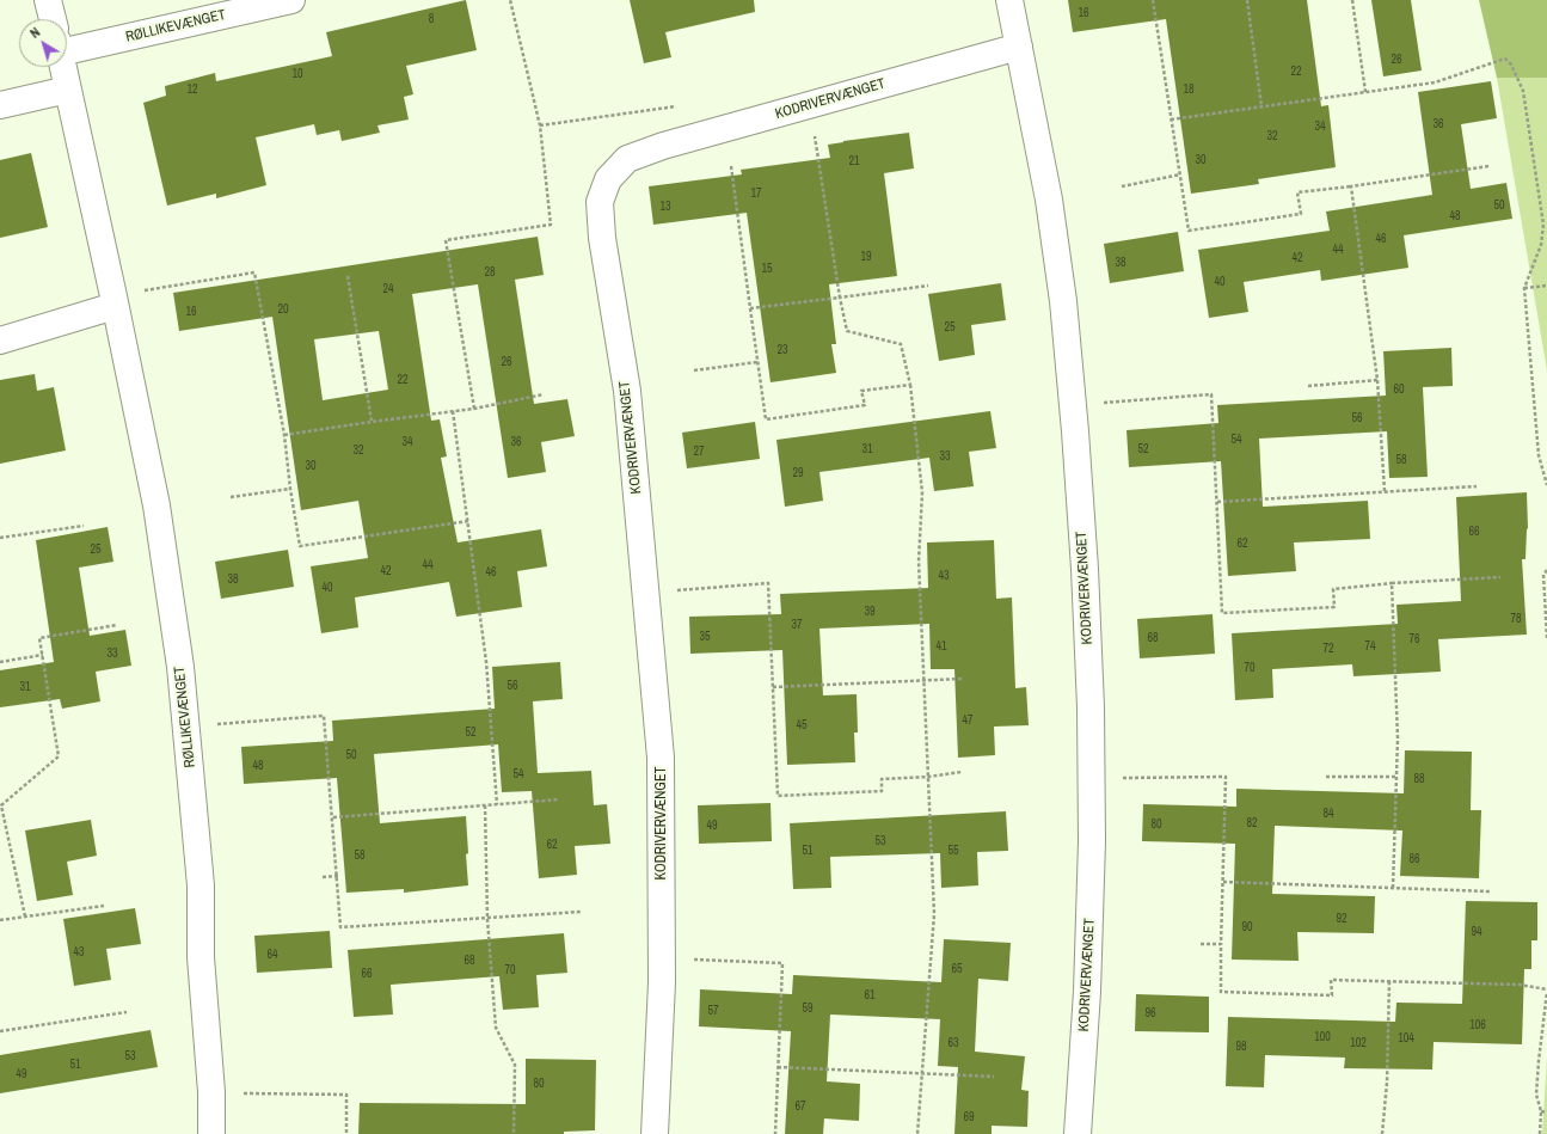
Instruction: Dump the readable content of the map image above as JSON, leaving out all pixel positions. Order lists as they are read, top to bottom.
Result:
{
  "streets": {
    "street": ["RØLLIKEVÆNGET", "KODRIVERVÆNGET"]
  },
  "house_numbers": [
    "16",
    "8",
    "26",
    "22",
    "10",
    "12",
    "18",
    "36",
    "34",
    "32",
    "30",
    "21",
    "17",
    "50",
    "13",
    "48",
    "46",
    "44",
    "19",
    "42",
    "38",
    "15",
    "28",
    "40",
    "24",
    "20",
    "16",
    "25",
    "23",
    "26",
    "22",
    "60",
    "56",
    "54",
    "34",
    "36",
    "31",
    "52",
    "32",
    "27",
    "33",
    "58",
    "30",
    "29",
    "66",
    "62",
    "25",
    "44",
    "42",
    "46",
    "43",
    "38",
    "40",
    "39",
    "78",
    "37",
    "35",
    "68",
    "76",
    "41",
    "74",
    "72",
    "33",
    "70",
    "56",
    "31",
    "47",
    "45",
    "52",
    "50",
    "48",
    "54",
    "88",
    "84",
    "82",
    "80",
    "49",
    "53",
    "62",
    "51",
    "55",
    "58",
    "86",
    "92",
    "90",
    "94",
    "43",
    "64",
    "68",
    "65",
    "70",
    "66",
    "61",
    "59",
    "57",
    "96",
    "106",
    "100",
    "104",
    "63",
    "102",
    "98",
    "53",
    "51",
    "49",
    "80",
    "67",
    "69"
  ],
  "north": "top left"
}
